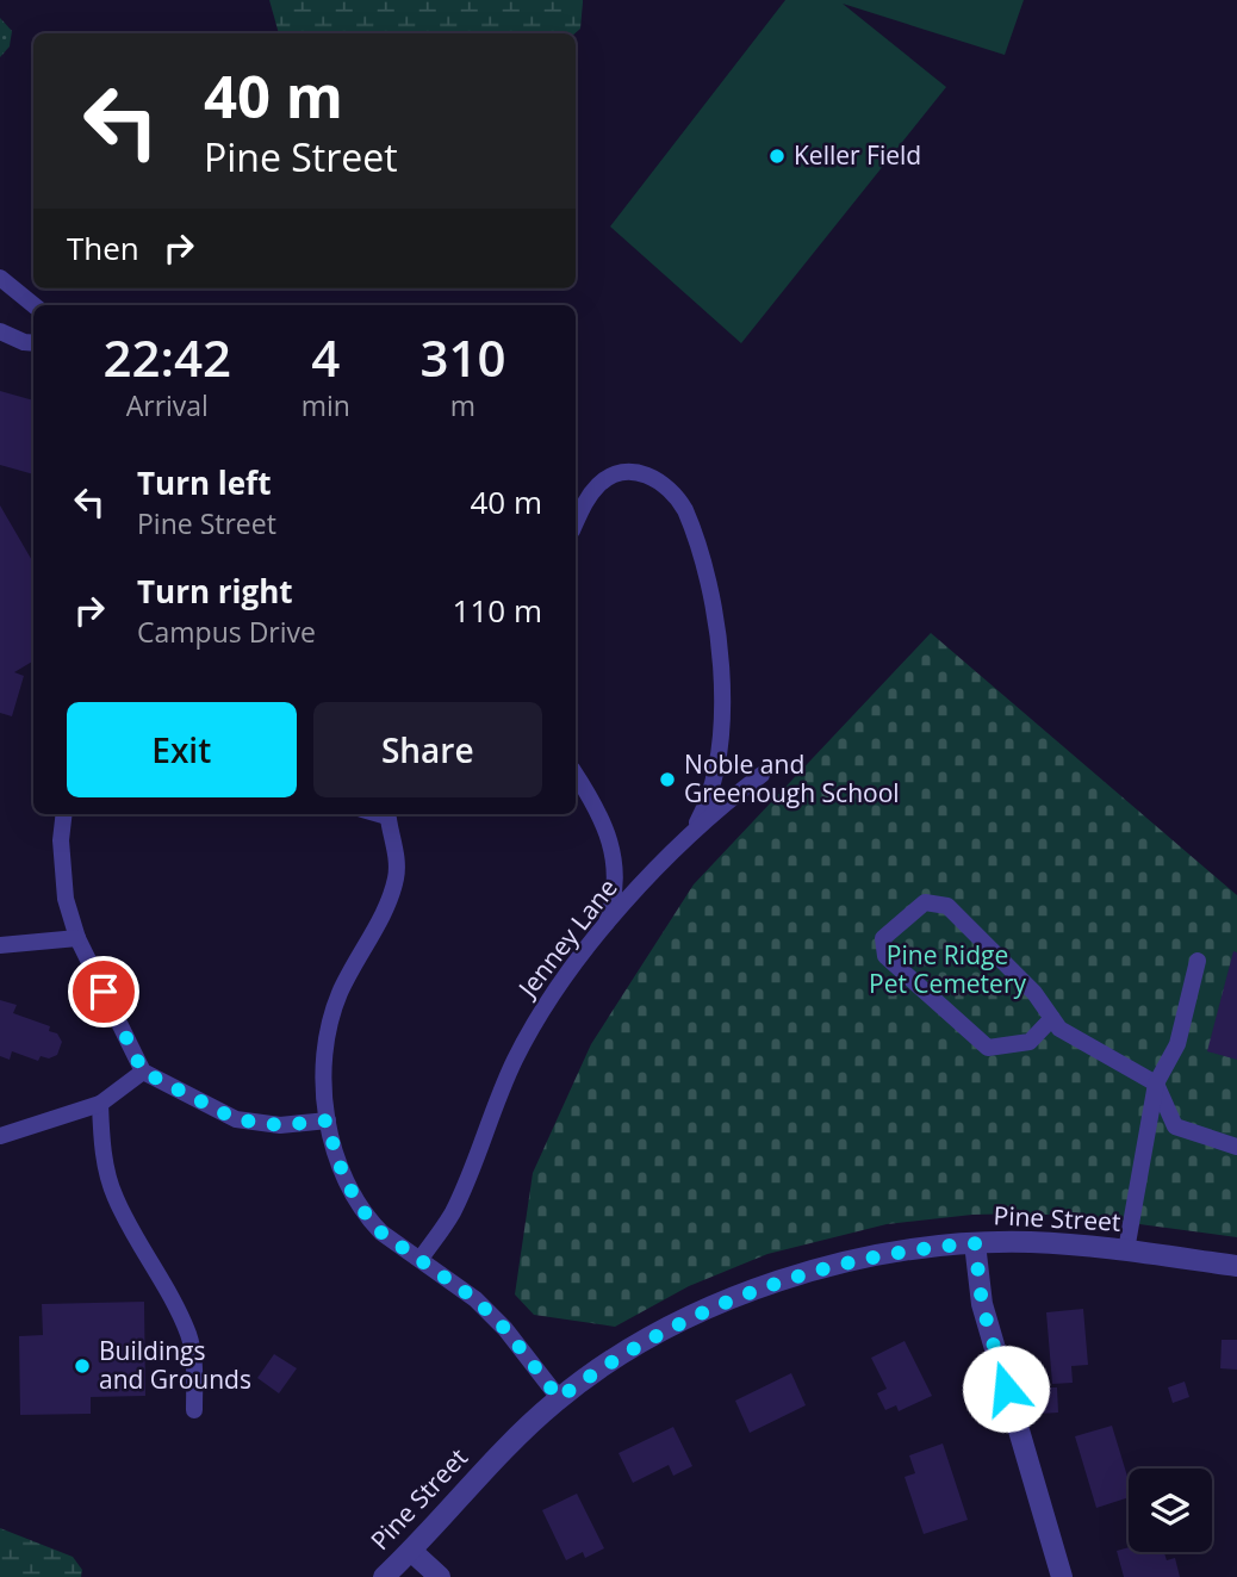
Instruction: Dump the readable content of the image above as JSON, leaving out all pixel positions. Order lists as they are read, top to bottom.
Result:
{
  "streets": {
    "street": ["Pine Street"],
    "lane": ["Jenney Lane"]
  },
  "parks": ["Pine Ridge Pet Cemetery"],
  "places": ["Keller Field", "Noble and Greenough School", "Buildings and Grounds"],
  "page": {
    "turn": ["40 m", "Pine Street"],
    "then": "Then",
    "eta": [
      "22:42",
      "Arrival",
      "4",
      "min",
      "310",
      "m"
    ],
    "list": [
      {
        "name": "Turn left",
        "note": "Pine Street",
        "value": "40 m"
      },
      {
        "name": "Turn right",
        "note": "Campus Drive",
        "value": "110 m"
      }
    ],
    "buttons": ["Exit", "Share"]
  }
}
